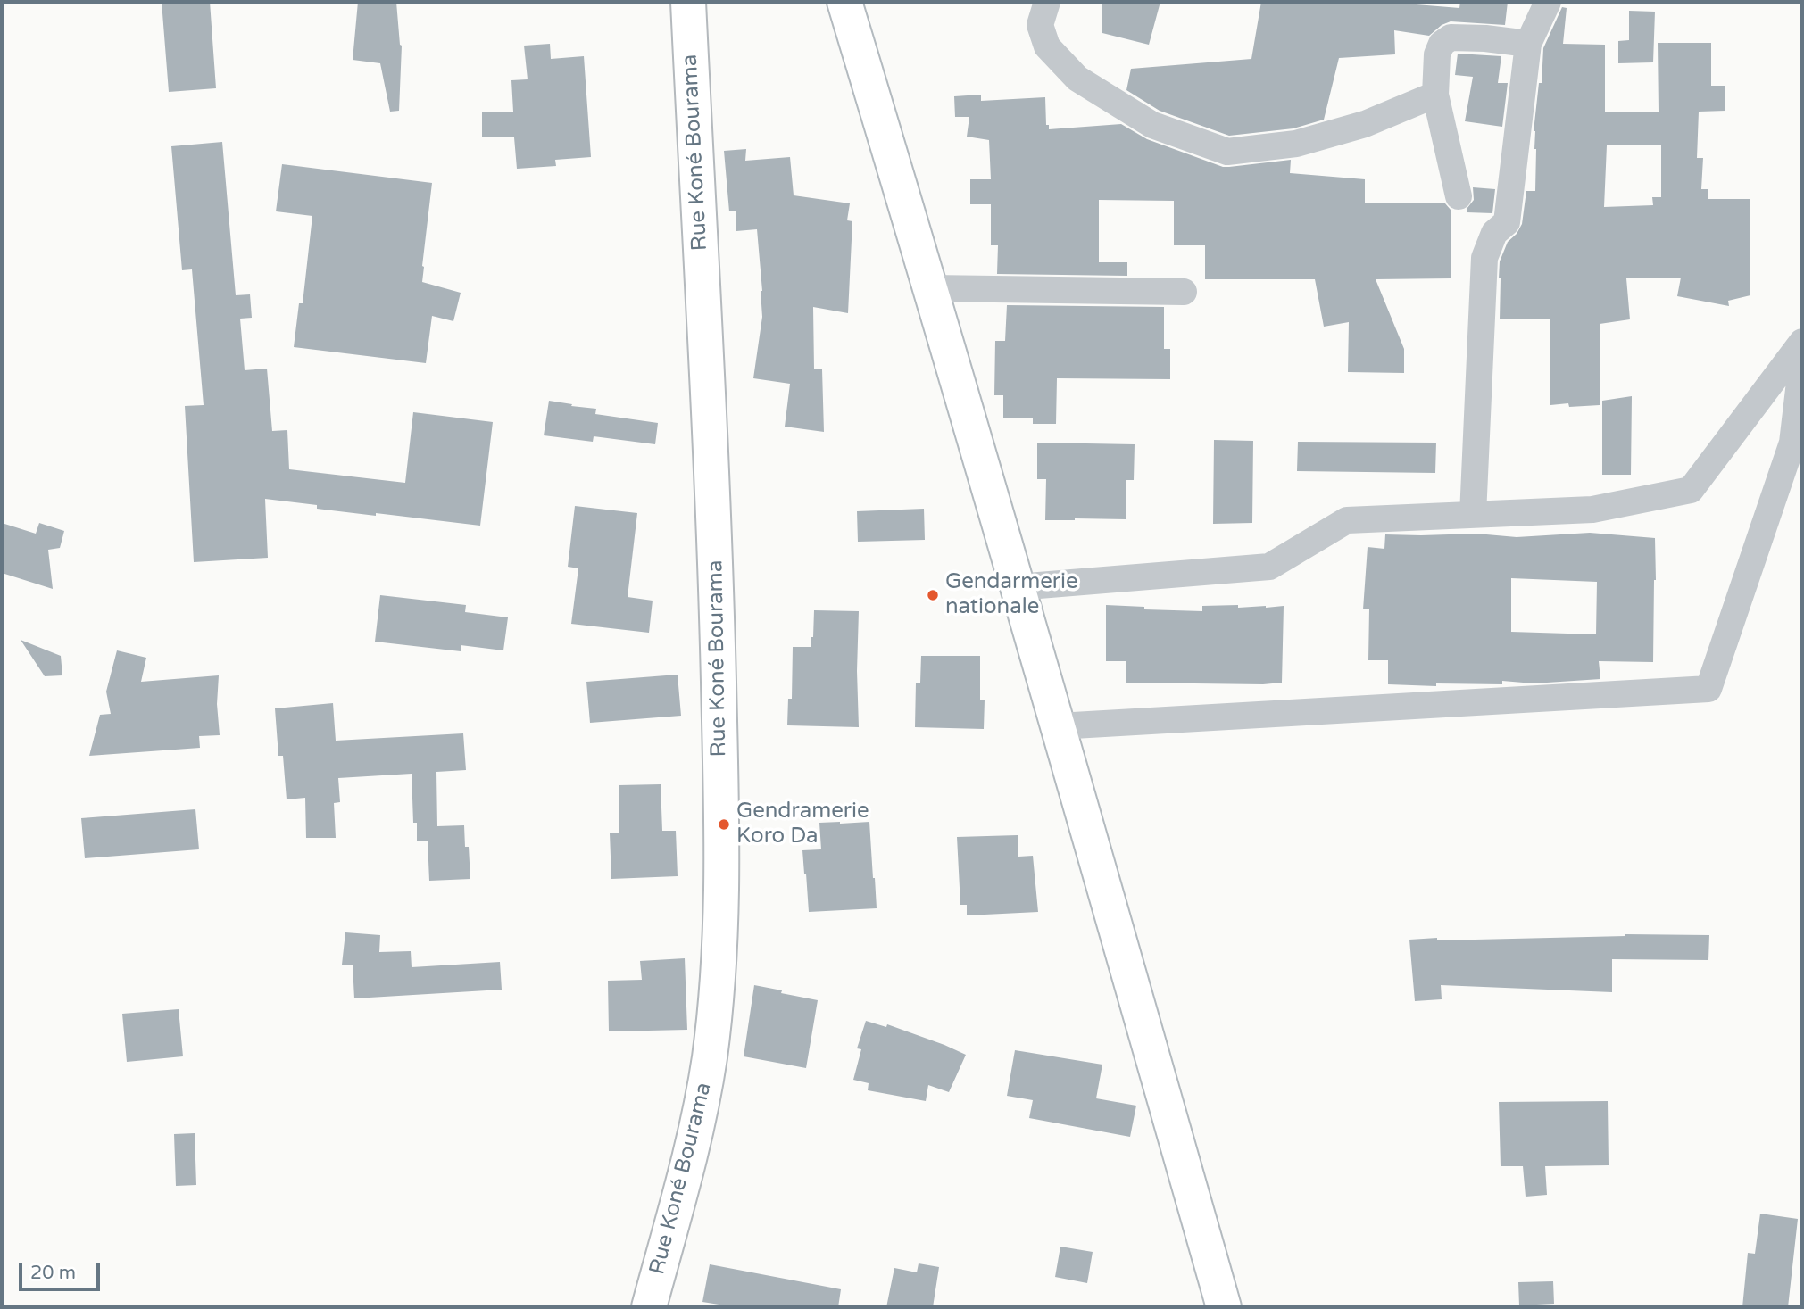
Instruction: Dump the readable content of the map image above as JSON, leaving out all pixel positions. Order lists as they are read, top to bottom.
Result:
{
  "streets": {
    "main road": ["Rue Koné Bourama"]
  },
  "places": ["Gendarmerie nationale", "Gendramerie Koro Da"],
  "scale_bar": "20 m"
}
